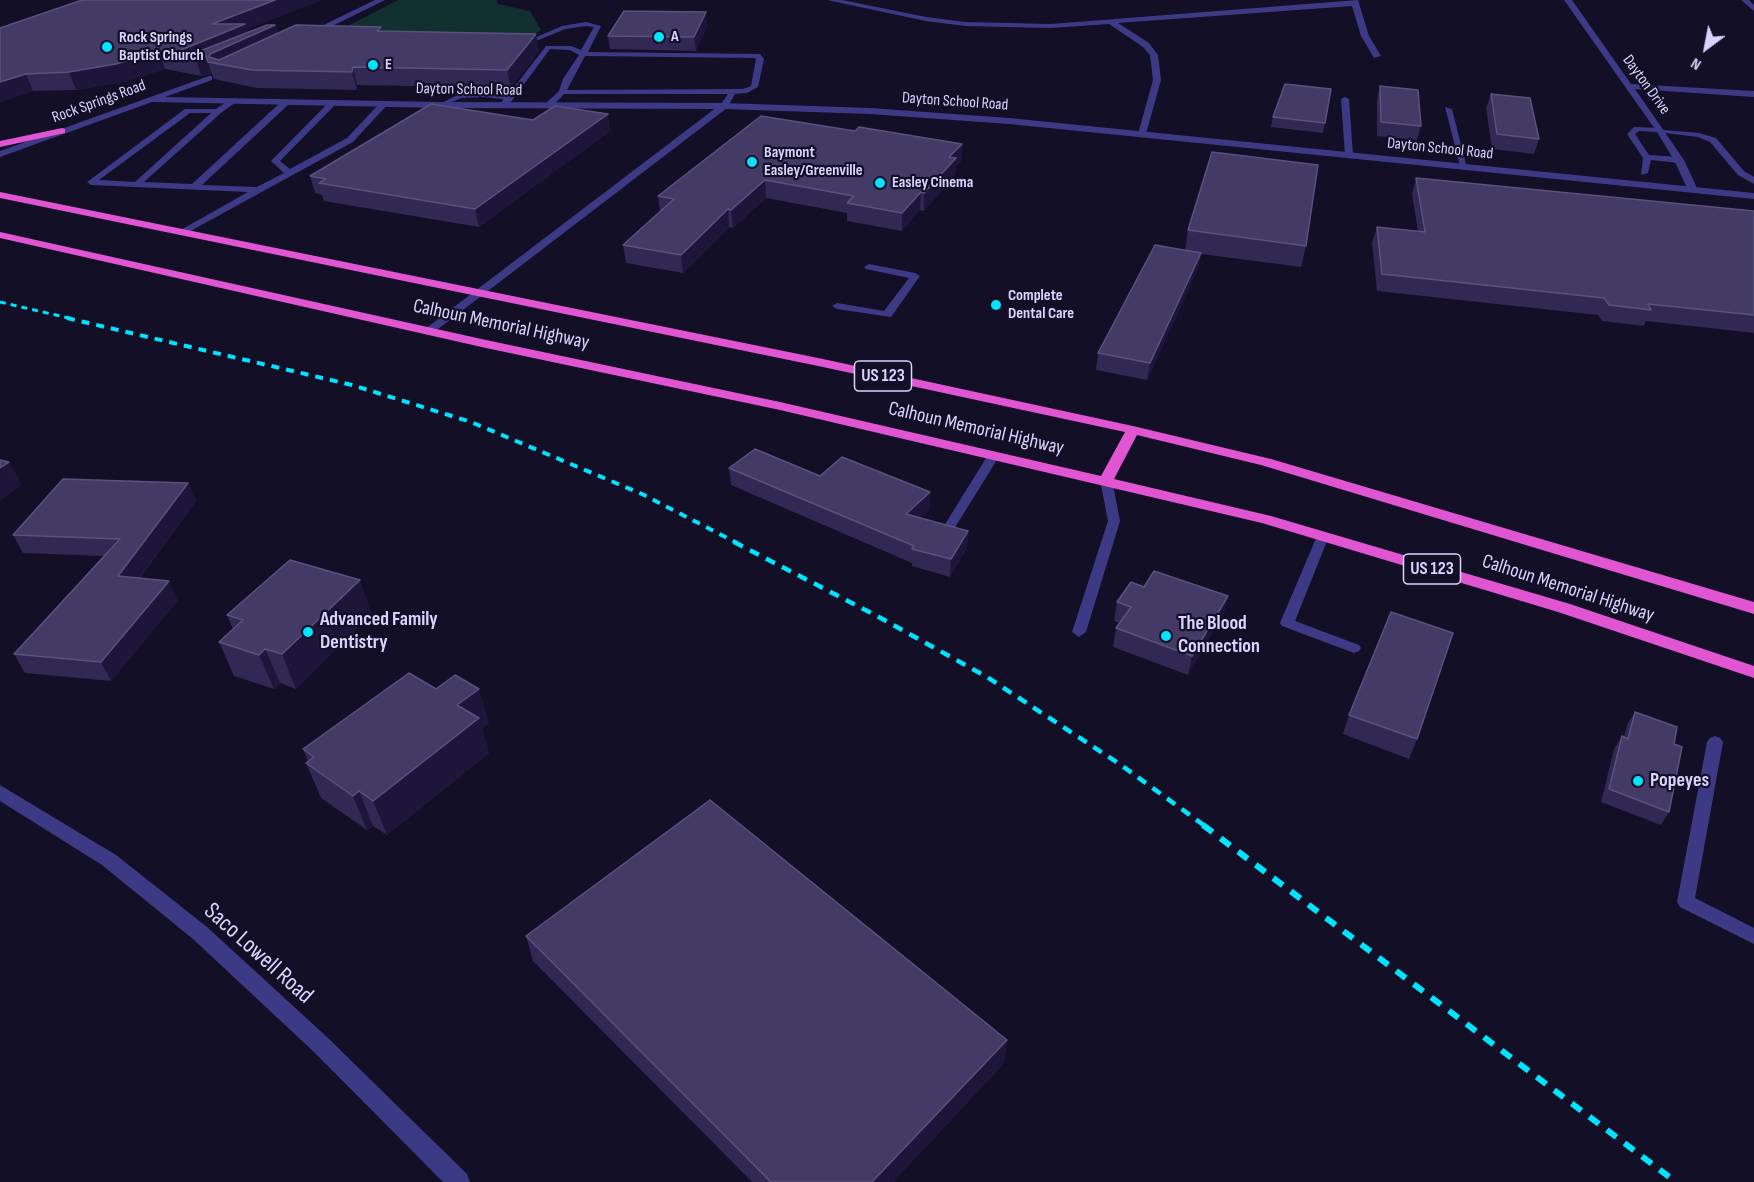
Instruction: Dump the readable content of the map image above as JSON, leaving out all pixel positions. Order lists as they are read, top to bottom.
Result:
{
  "streets": {
    "highway": ["Calhoun Memorial Highway", "US 123"],
    "street": [
      "Dayton Drive",
      "Dayton School Road",
      "Rock Springs Road",
      "Saco Lowell Road"
    ]
  },
  "crossings": [
    ["Dayton Drive", "Dayton School Road"],
    ["Dayton School Road", "Rock Springs Road"]
  ],
  "places": [
    "A",
    "Rock Springs Baptist Church",
    "E",
    "Baymont Easley/Greenville",
    "Easley Cinema",
    "Complete Dental Care",
    "Advanced Family Dentistry",
    "The Blood Connection",
    "Popeyes"
  ],
  "north": "bottom left"
}
